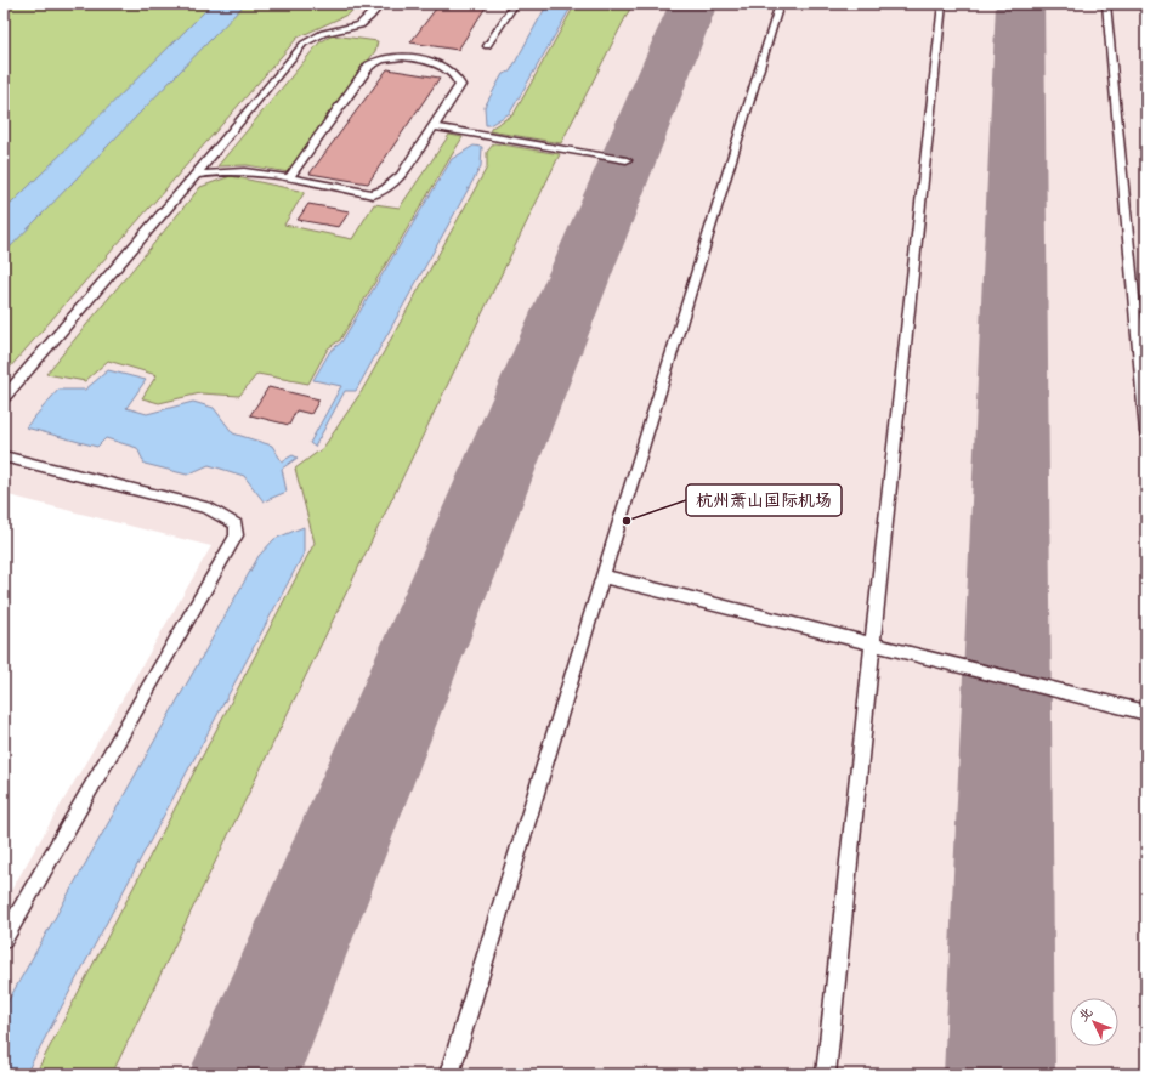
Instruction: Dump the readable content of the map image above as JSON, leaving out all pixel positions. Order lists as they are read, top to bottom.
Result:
{
  "places": ["杭州萧山国际机场"],
  "north": "top left"
}
